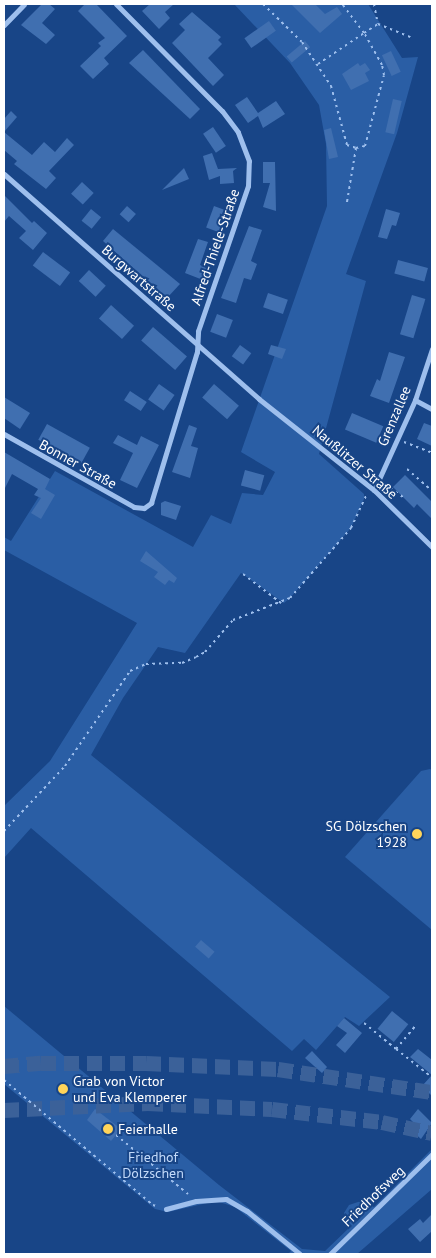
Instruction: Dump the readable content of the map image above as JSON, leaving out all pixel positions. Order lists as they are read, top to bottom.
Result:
{
  "streets": {
    "street": [
      "Alfred-Thiele-Straße",
      "Burgwartstraße",
      "Grenzallee",
      "Naußlitzer Straße",
      "Bonner Straße",
      "Friedhofsweg"
    ]
  },
  "crossings": [
    ["Alfred-Thiele-Straße", "Burgwartstraße"],
    ["Alfred-Thiele-Straße", "Bonner Straße"],
    ["Burgwartstraße", "Naußlitzer Straße"],
    ["Grenzallee", "Naußlitzer Straße"]
  ],
  "parks": ["Friedhof Dölzschen"],
  "places": ["SG Dölzschen 1928", "Grab von Victor und Eva Klemperer", "Feierhalle"]
}
